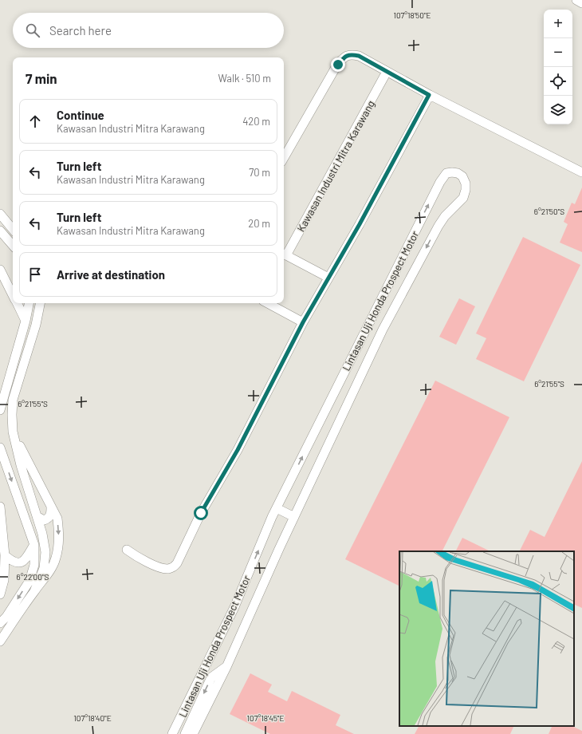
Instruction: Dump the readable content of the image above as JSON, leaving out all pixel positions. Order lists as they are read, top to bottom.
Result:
{
  "streets": {
    "street": ["Kawasan Industri Mitra Karawang", "Lintasan Uji Honda Prospect Motor"]
  },
  "page": {
    "map_buttons": ["+", "−"],
    "search": "Search here",
    "heading": ["7 min", "Walk · 510 m"],
    "list": [
      ["Continue", "Kawasan Industri Mitra Karawang", "420 m"],
      ["Turn left", "Kawasan Industri Mitra Karawang", "70 m"],
      ["Turn left", "Kawasan Industri Mitra Karawang", "20 m"],
      "Arrive at destination"
    ]
  },
  "coordinates": [
    "107°18'50\"E",
    "6°21'50\"S",
    "6°21'55\"S",
    "6°22'00\"S",
    "107°18'40\"E",
    "107°18'45\"E"
  ]
}
